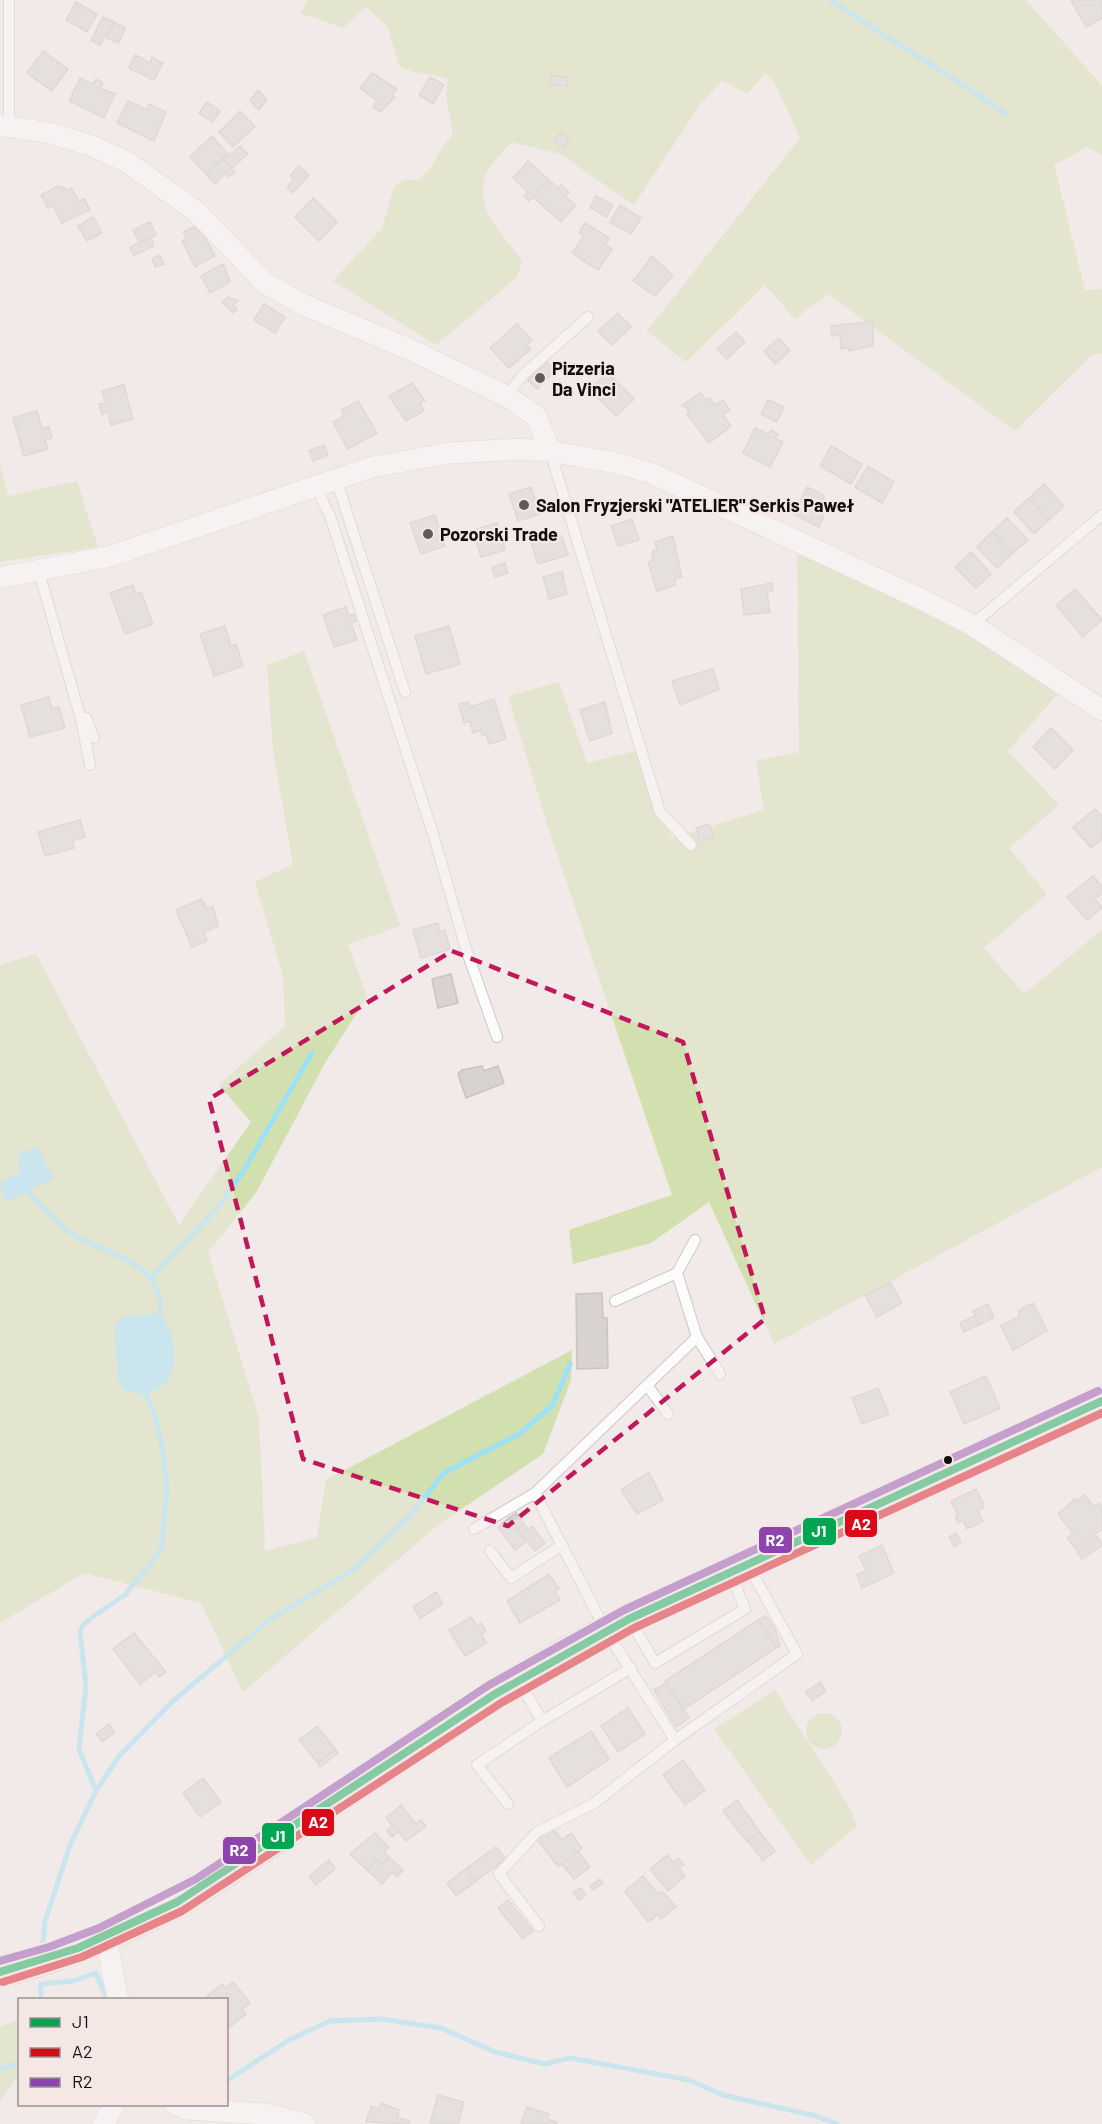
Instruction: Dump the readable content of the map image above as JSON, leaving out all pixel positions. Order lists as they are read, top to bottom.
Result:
{
  "places": ["Pizzeria Da Vinci", "Salon Fryzjerski \"ATELIER\" Serkis Paweł", "Pozorski Trade"],
  "lines": ["transit line R2", "transit line J1", "transit line A2"],
  "legend": ["J1", "A2", "R2"]
}
